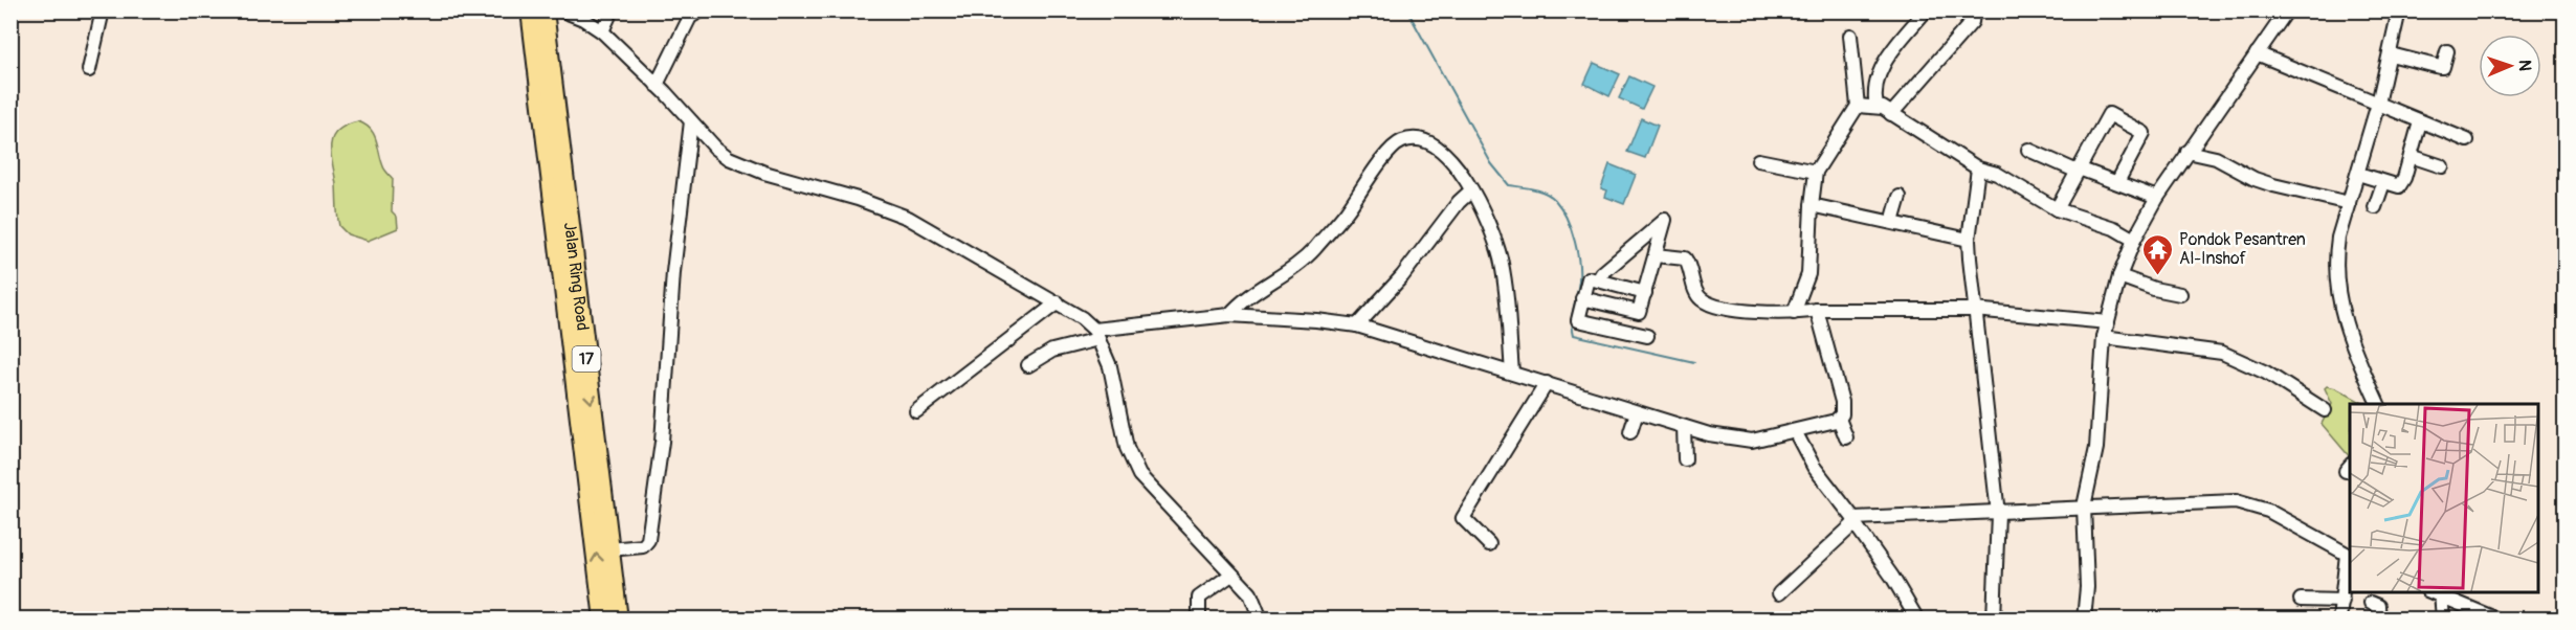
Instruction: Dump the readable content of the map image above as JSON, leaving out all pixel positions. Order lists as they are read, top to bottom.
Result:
{
  "streets": {
    "highway": ["Jalan Ring Road", "17"]
  },
  "places": {
    "temple": ["Pondok Pesantren Al-Inshof"]
  },
  "north": "right"
}
